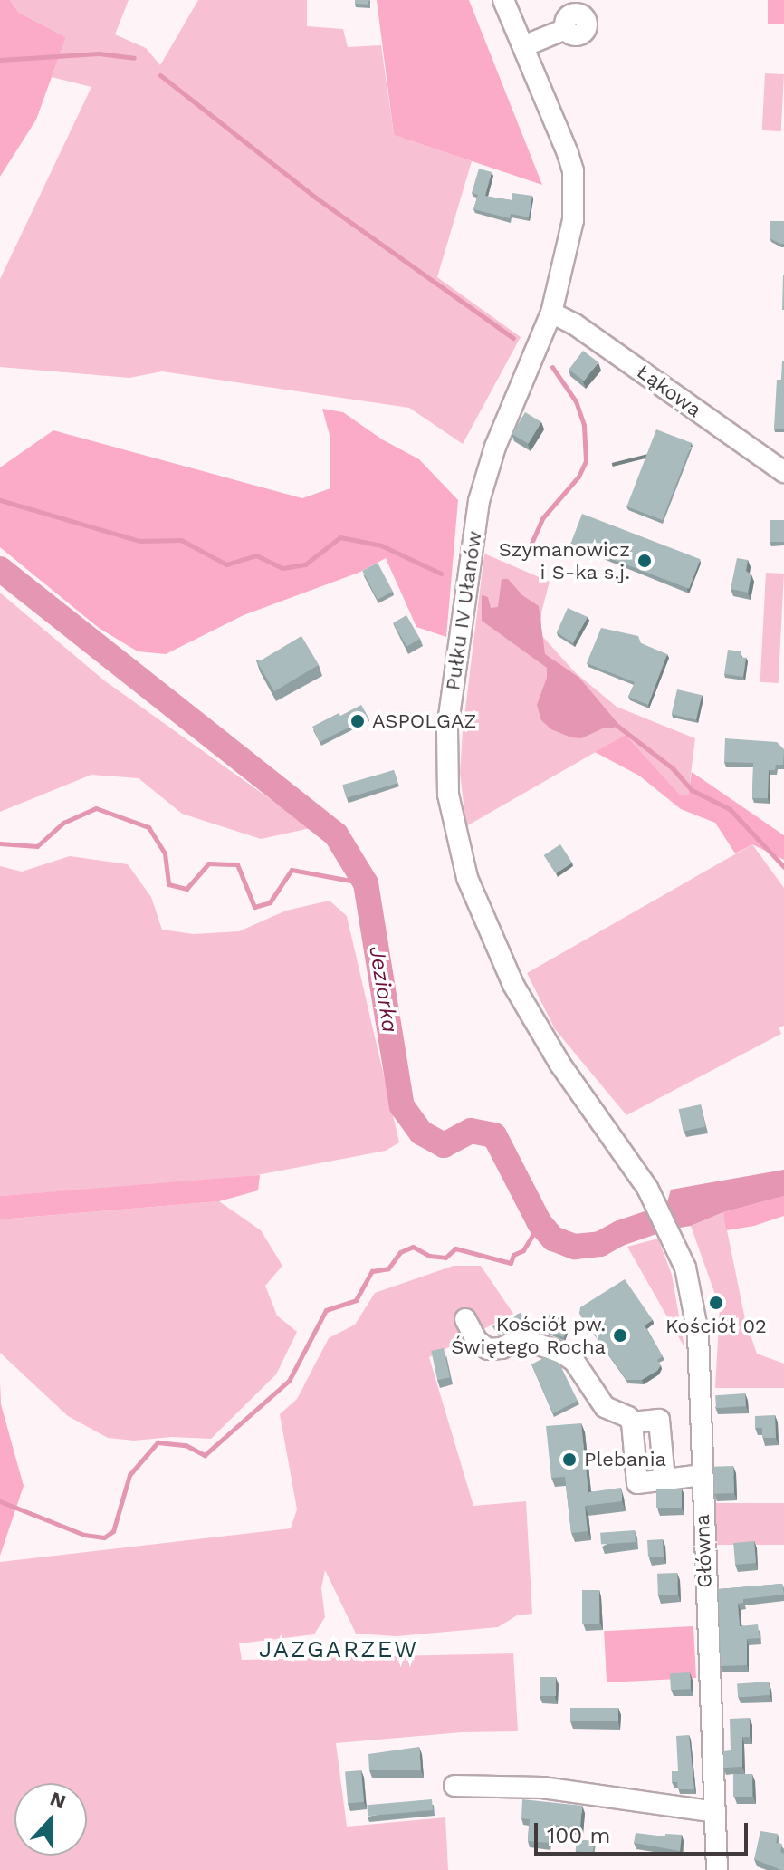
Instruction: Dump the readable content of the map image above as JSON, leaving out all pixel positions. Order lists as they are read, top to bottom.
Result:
{
  "streets": {
    "street": ["Łąkowa", "Pułku IV Ułanów", "Główna"]
  },
  "crossings": [
    ["Łąkowa", "Pułku IV Ułanów"],
    ["Pułku IV Ułanów", "Główna"]
  ],
  "districts": ["JAZGARZEW"],
  "water": ["Jeziorka"],
  "places": [
    "Szymanowicz i S-ka s.j.",
    "ASPOLGAZ",
    "Kościół 02",
    "Kościół pw. Świętego Rocha",
    "Plebania"
  ],
  "scale_bar": "100 m",
  "north": "top"
}
